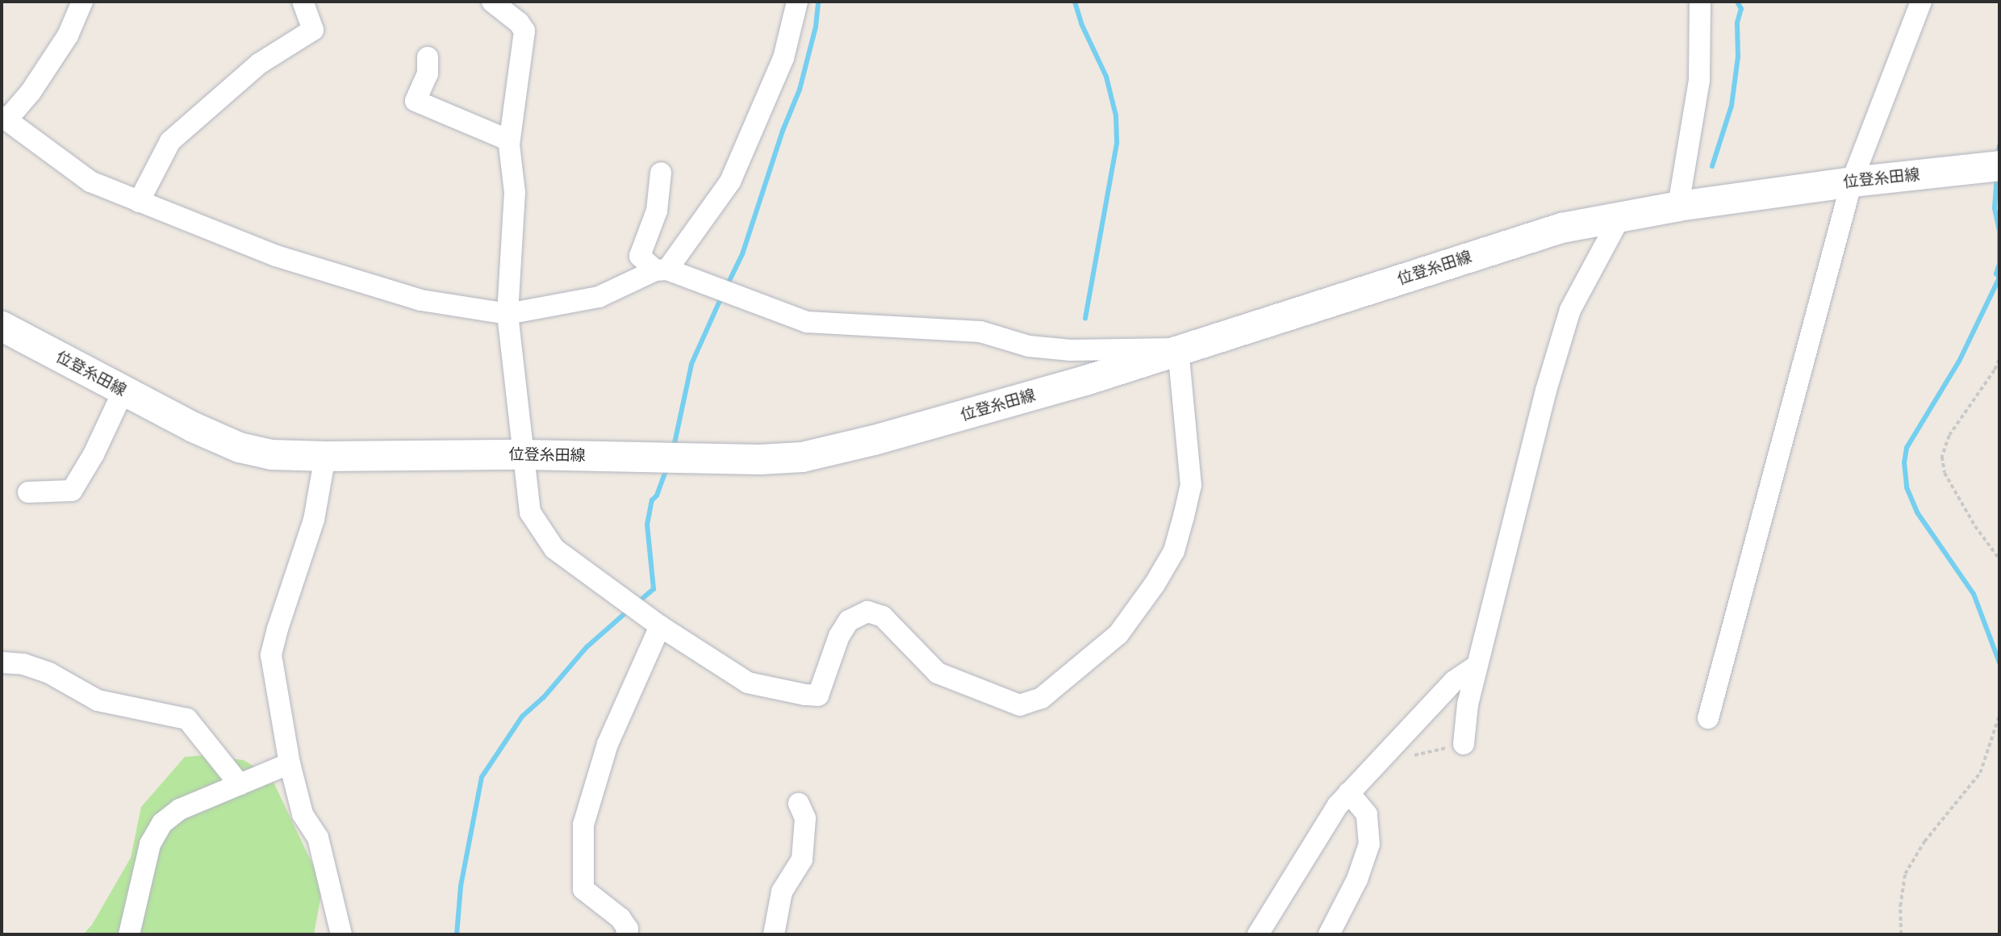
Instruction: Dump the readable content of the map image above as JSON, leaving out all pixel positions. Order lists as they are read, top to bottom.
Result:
{
  "streets": {
    "main road": ["位登糸田線"]
  }
}
